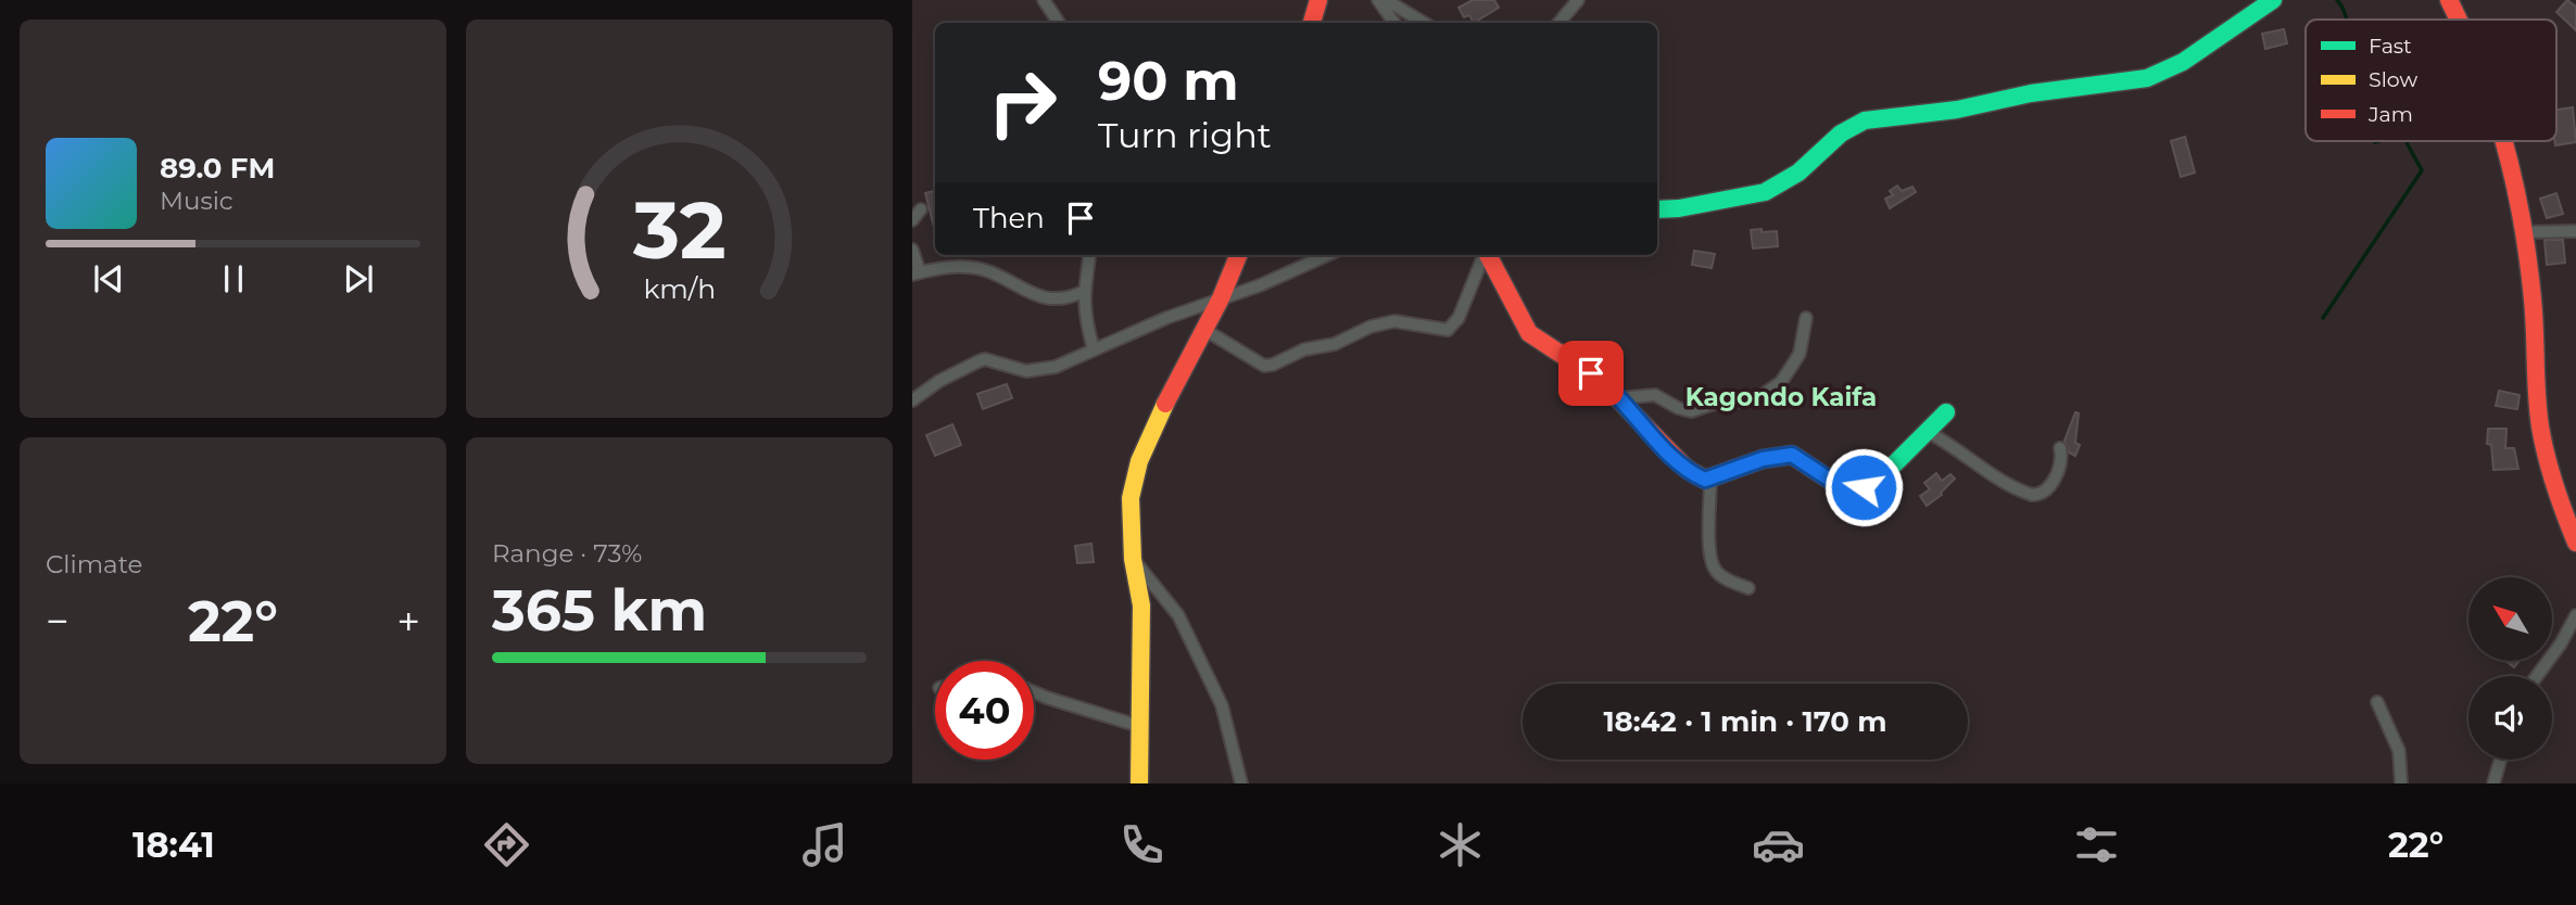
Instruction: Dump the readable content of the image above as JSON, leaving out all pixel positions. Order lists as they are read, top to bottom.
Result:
{
  "districts": ["Kagondo Kaifa"],
  "legend": ["Fast", "Slow", "Jam"],
  "north": "top left",
  "page": {
    "turn": ["90 m", "Turn right"],
    "song": ["89.0 FM", "Music"],
    "then": "Then",
    "tile": [
      "Climate",
      ["Range · 73%", "365 km"]
    ],
    "heat": ["−", "22°", "+"],
    "limit": "40",
    "trip": "18:42 · 1 min · 170 m",
    "tabs": ["18:41", "22°"],
    "gauge": ["32", "km/h"]
  }
}
